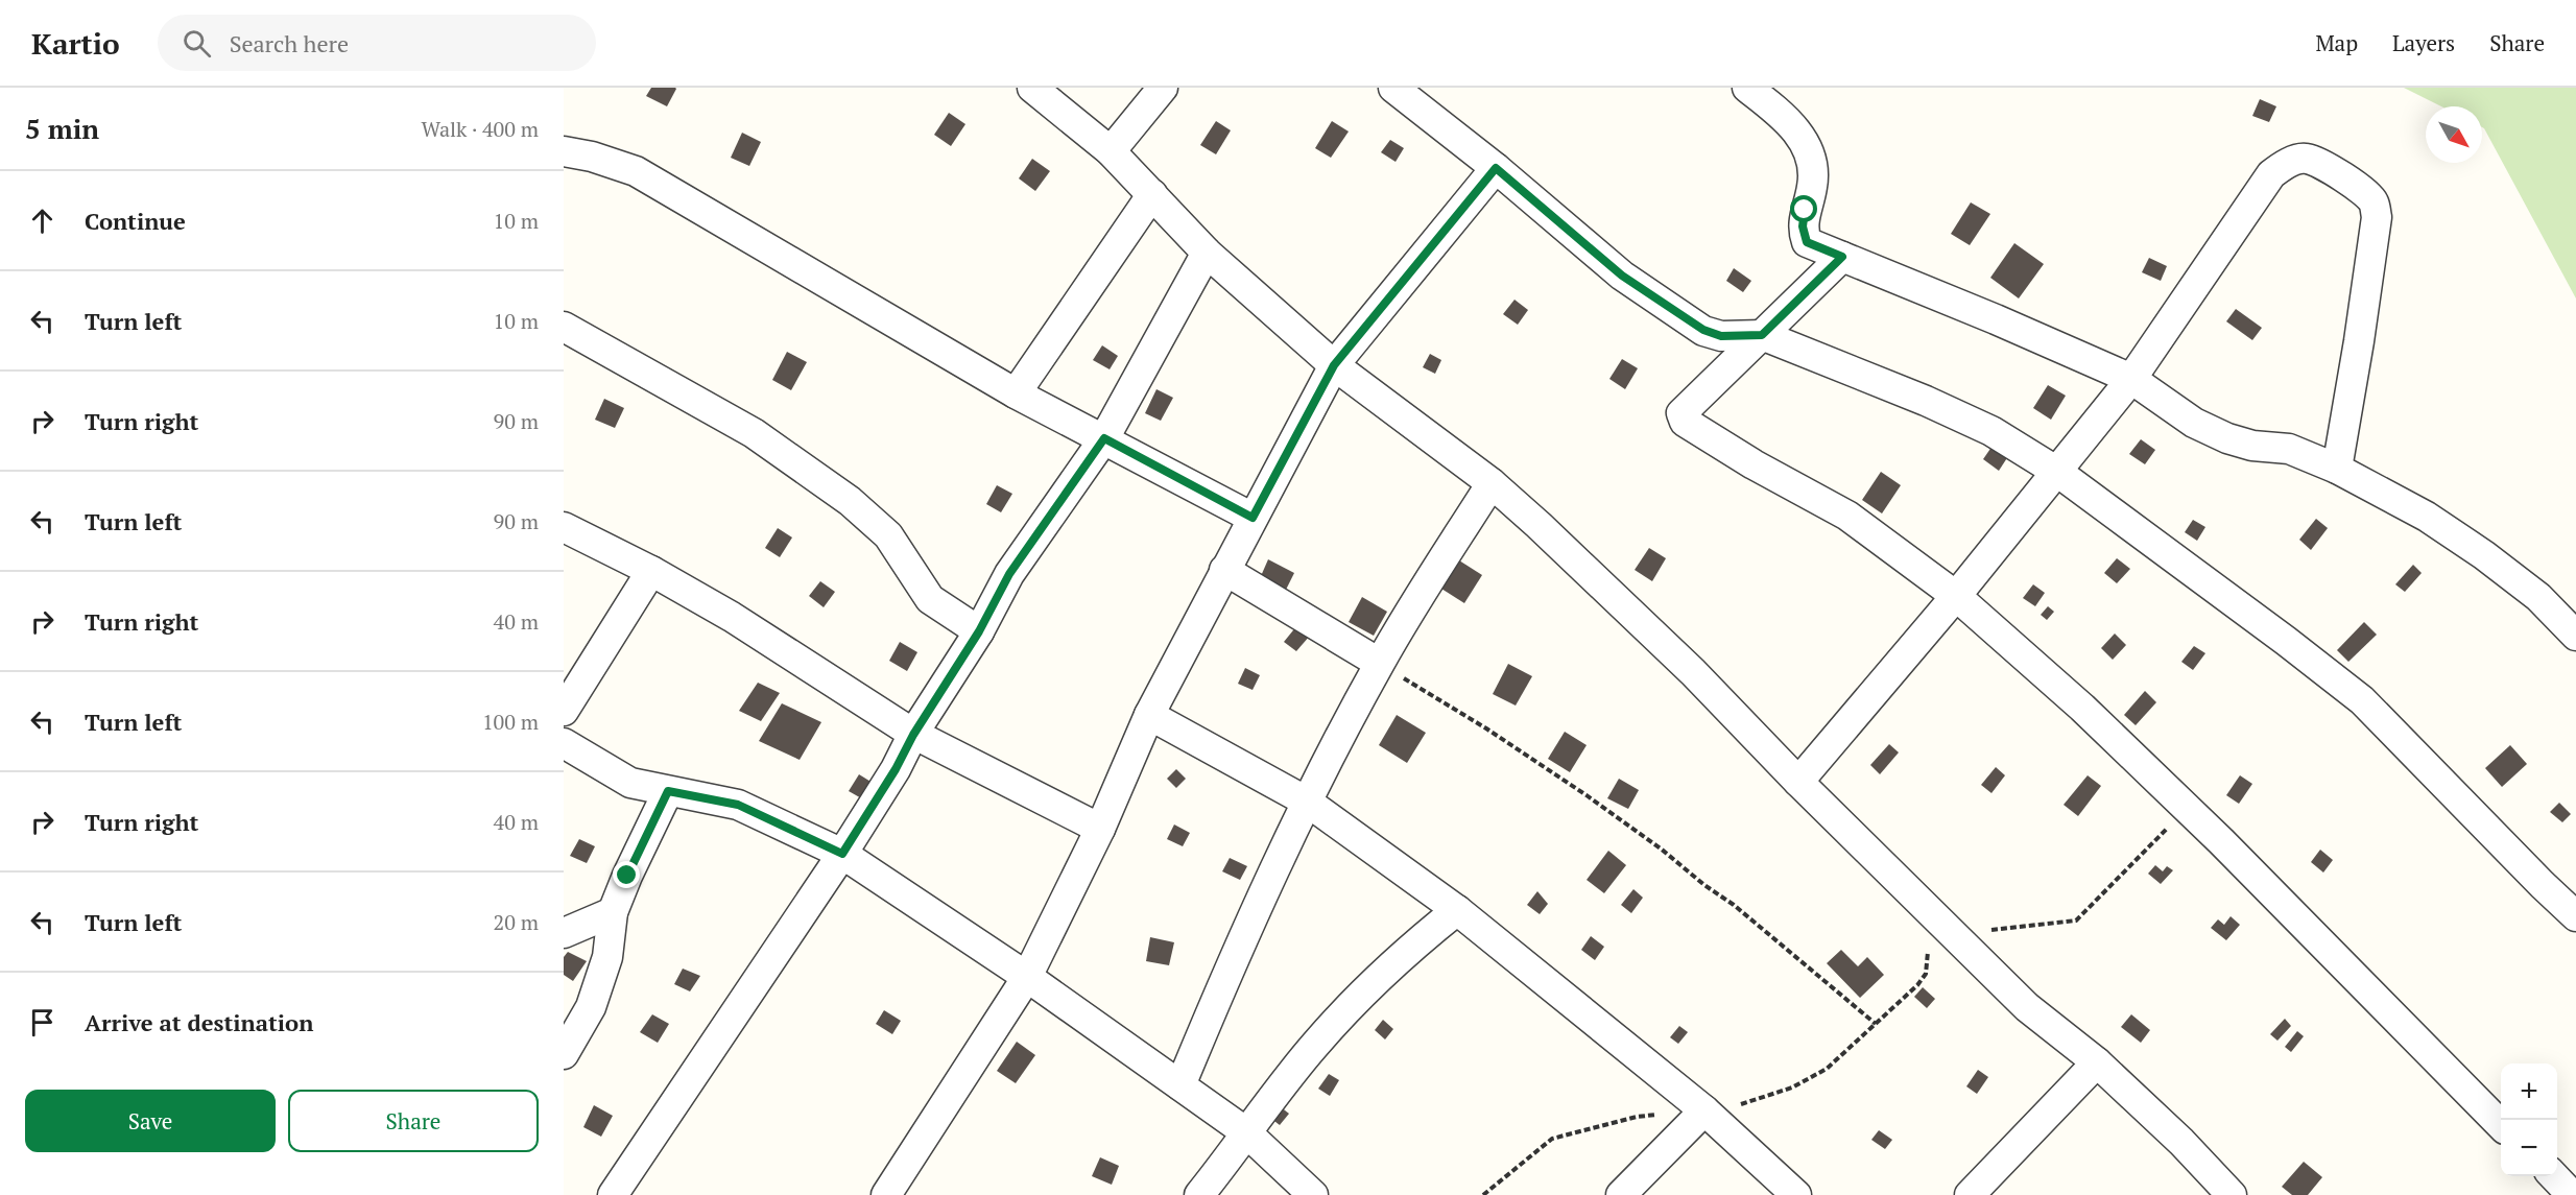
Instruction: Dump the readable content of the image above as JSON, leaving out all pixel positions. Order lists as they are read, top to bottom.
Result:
{
  "north": "bottom right",
  "page": {
    "header": "Kartio",
    "search": "Search here",
    "nav": ["Map", "Layers", "Share"],
    "heading": ["5 min", "Walk · 400 m"],
    "list": [
      ["Continue", "10 m"],
      ["Turn left", "10 m"],
      ["Turn right", "90 m"],
      ["Turn left", "90 m"],
      ["Turn right", "40 m"],
      ["Turn left", "100 m"],
      ["Turn right", "40 m"],
      ["Turn left", "20 m"],
      "Arrive at destination"
    ],
    "map_buttons": ["+", "−"],
    "buttons": ["Save", "Share"]
  }
}
